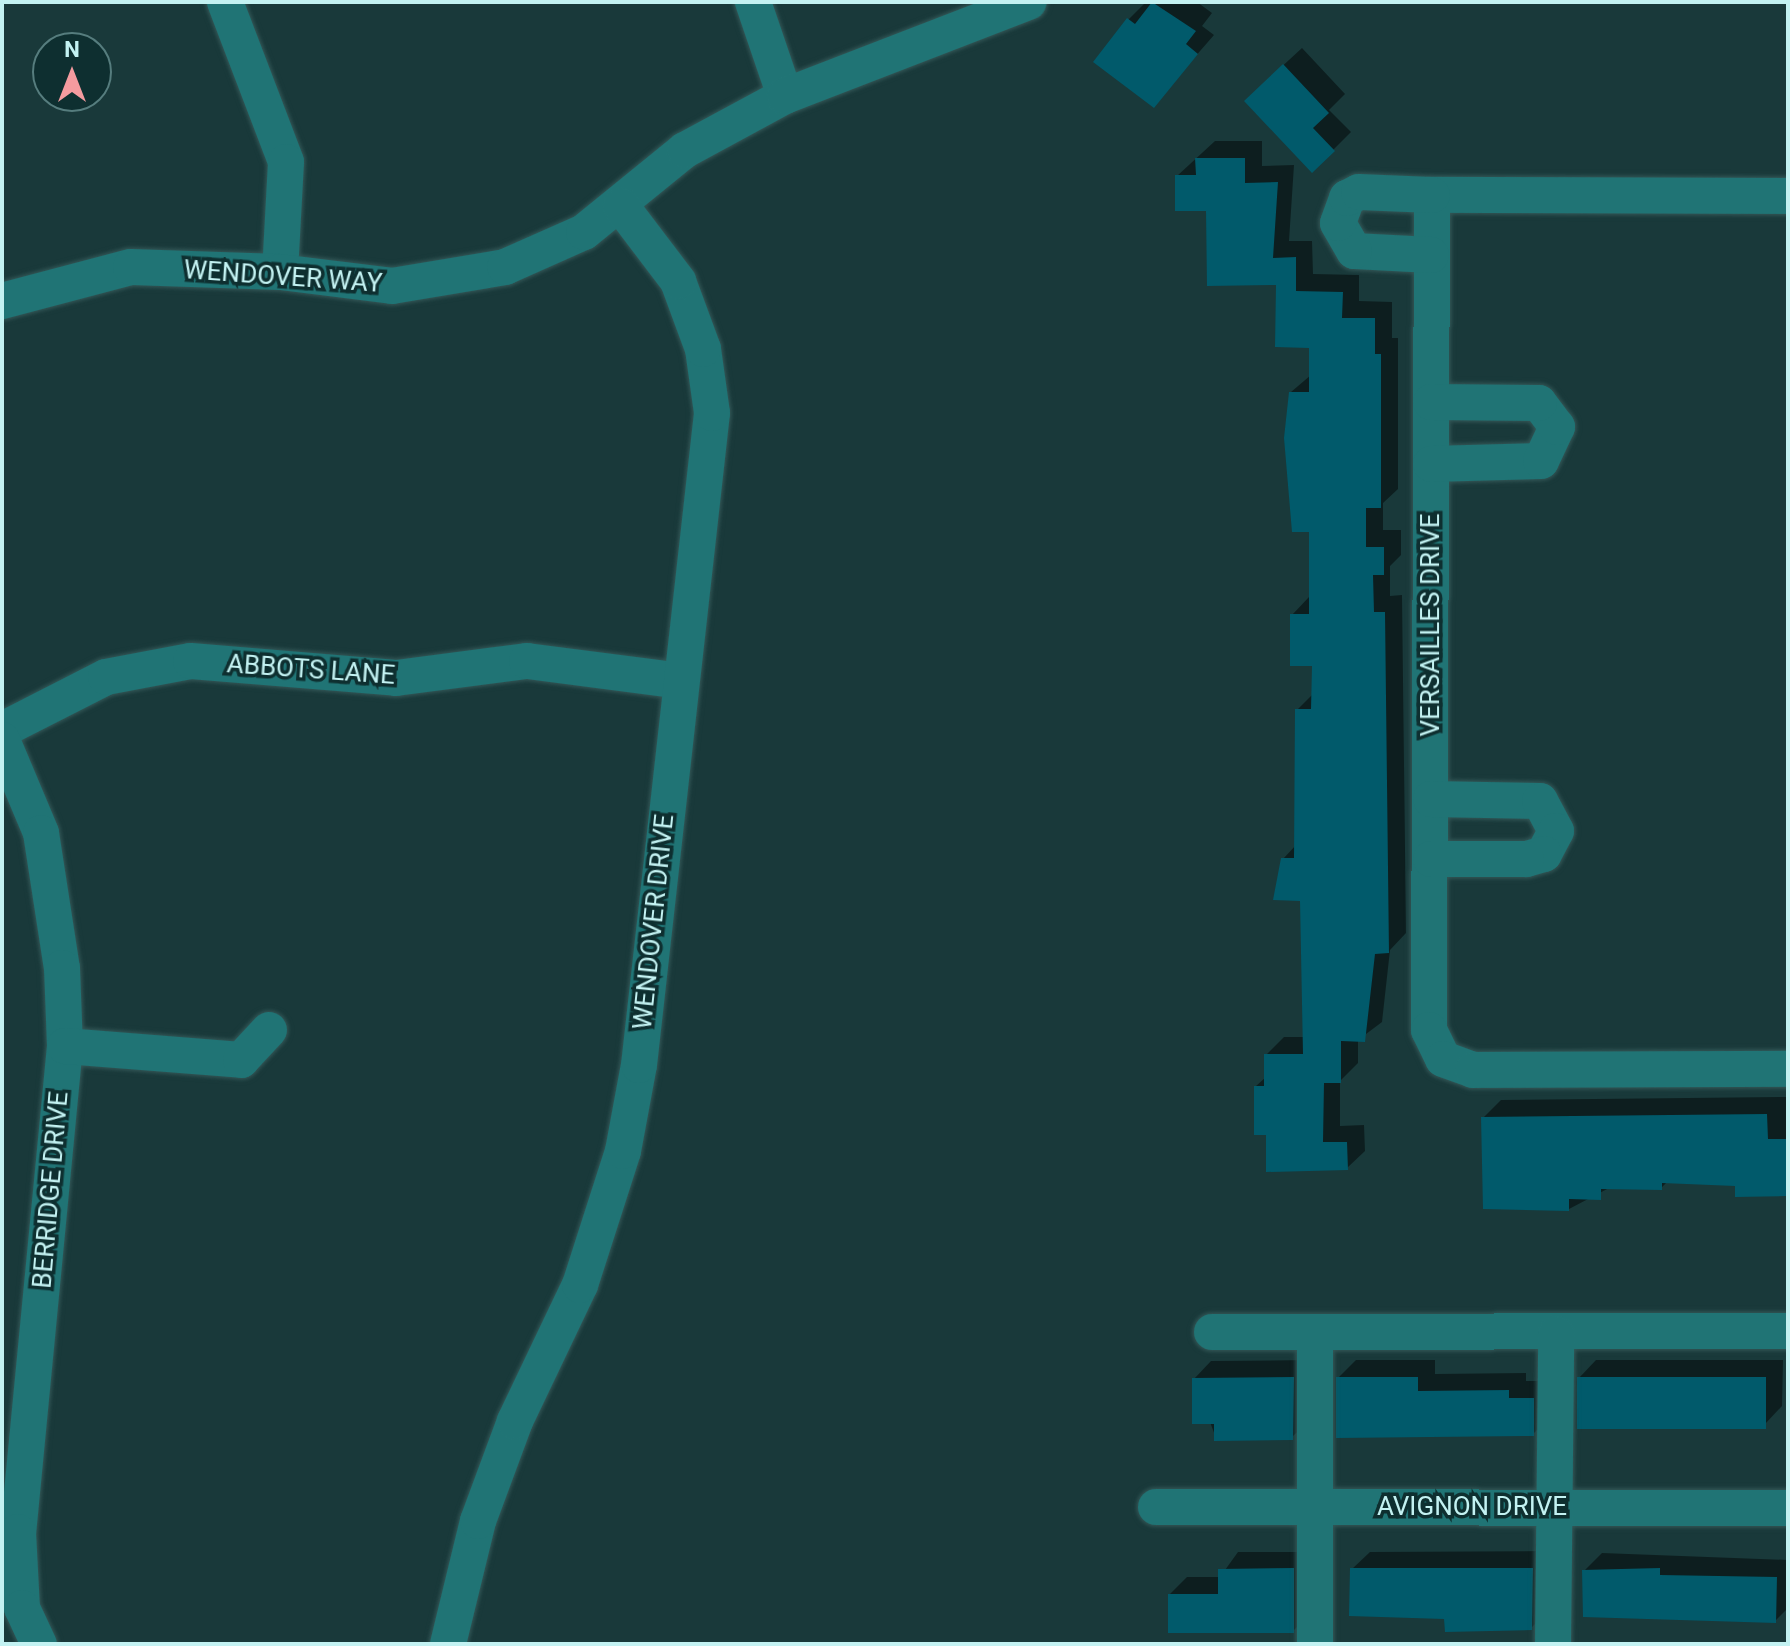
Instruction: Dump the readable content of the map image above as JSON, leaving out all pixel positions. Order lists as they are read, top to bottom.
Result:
{
  "streets": {
    "street": [
      "WENDOVER WAY",
      "VERSAILLES DRIVE",
      "ABBOTS LANE",
      "WENDOVER DRIVE",
      "BERRIDGE DRIVE",
      "AVIGNON DRIVE"
    ]
  },
  "crossings": [
    ["WENDOVER WAY", "WENDOVER DRIVE"],
    ["ABBOTS LANE", "WENDOVER DRIVE"]
  ],
  "north": "top"
}
